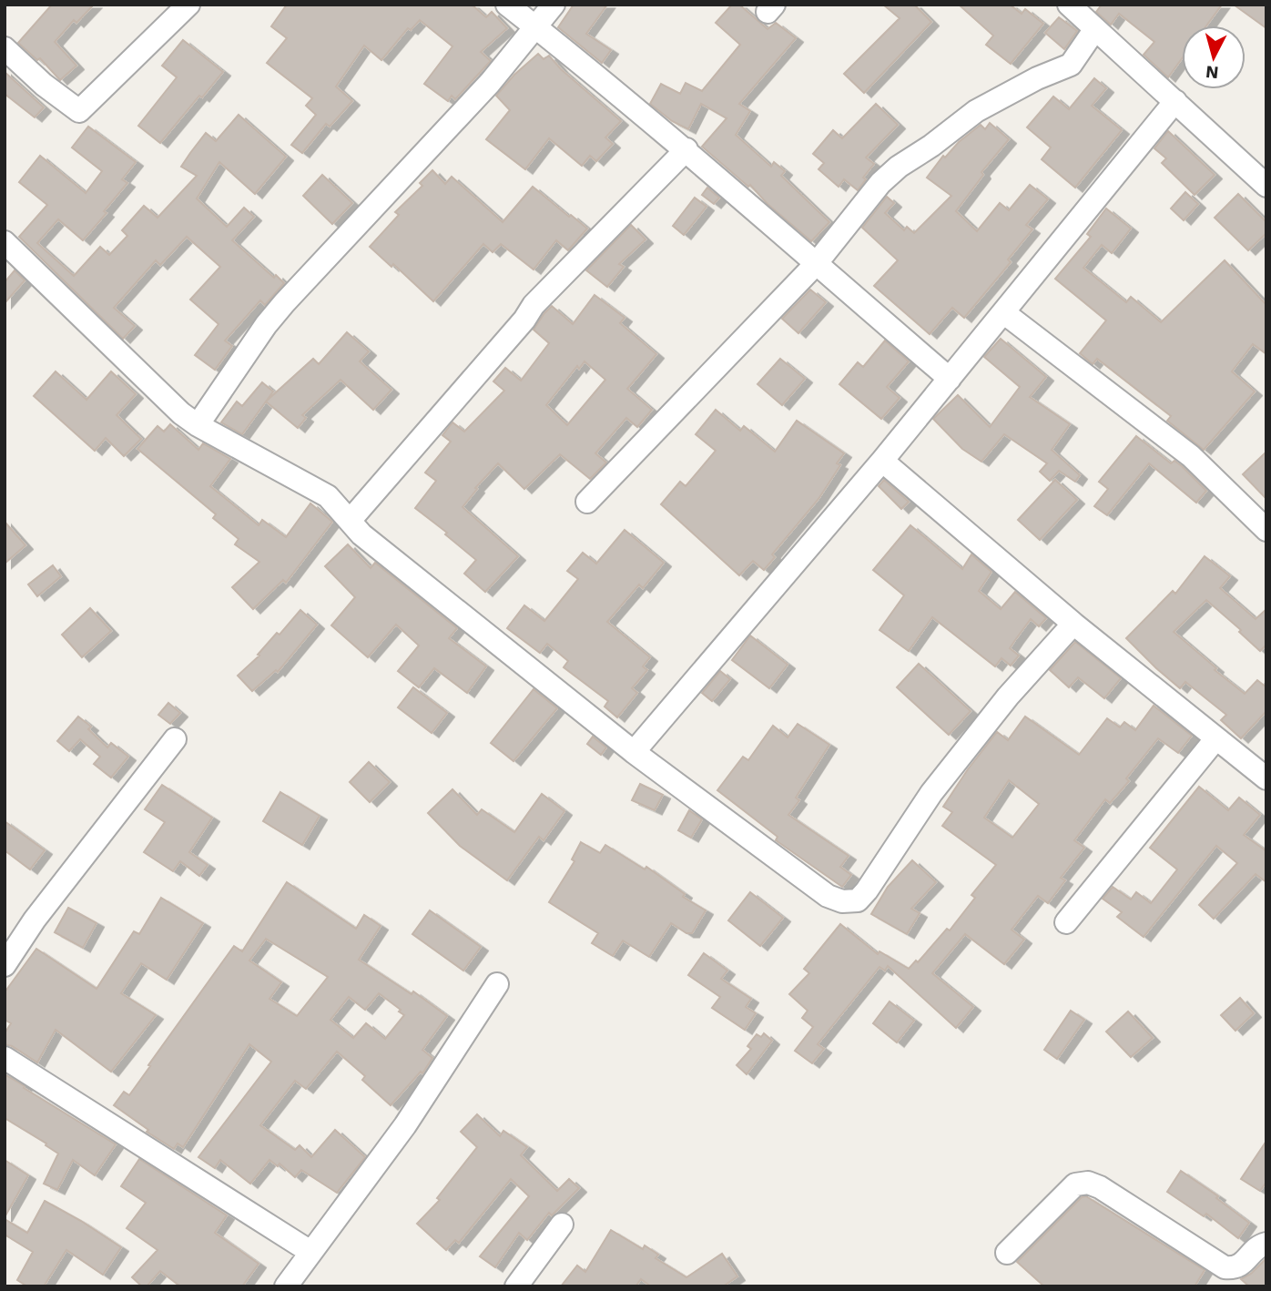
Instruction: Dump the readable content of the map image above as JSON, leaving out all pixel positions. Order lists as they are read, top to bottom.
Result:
{
  "north": "bottom"
}
